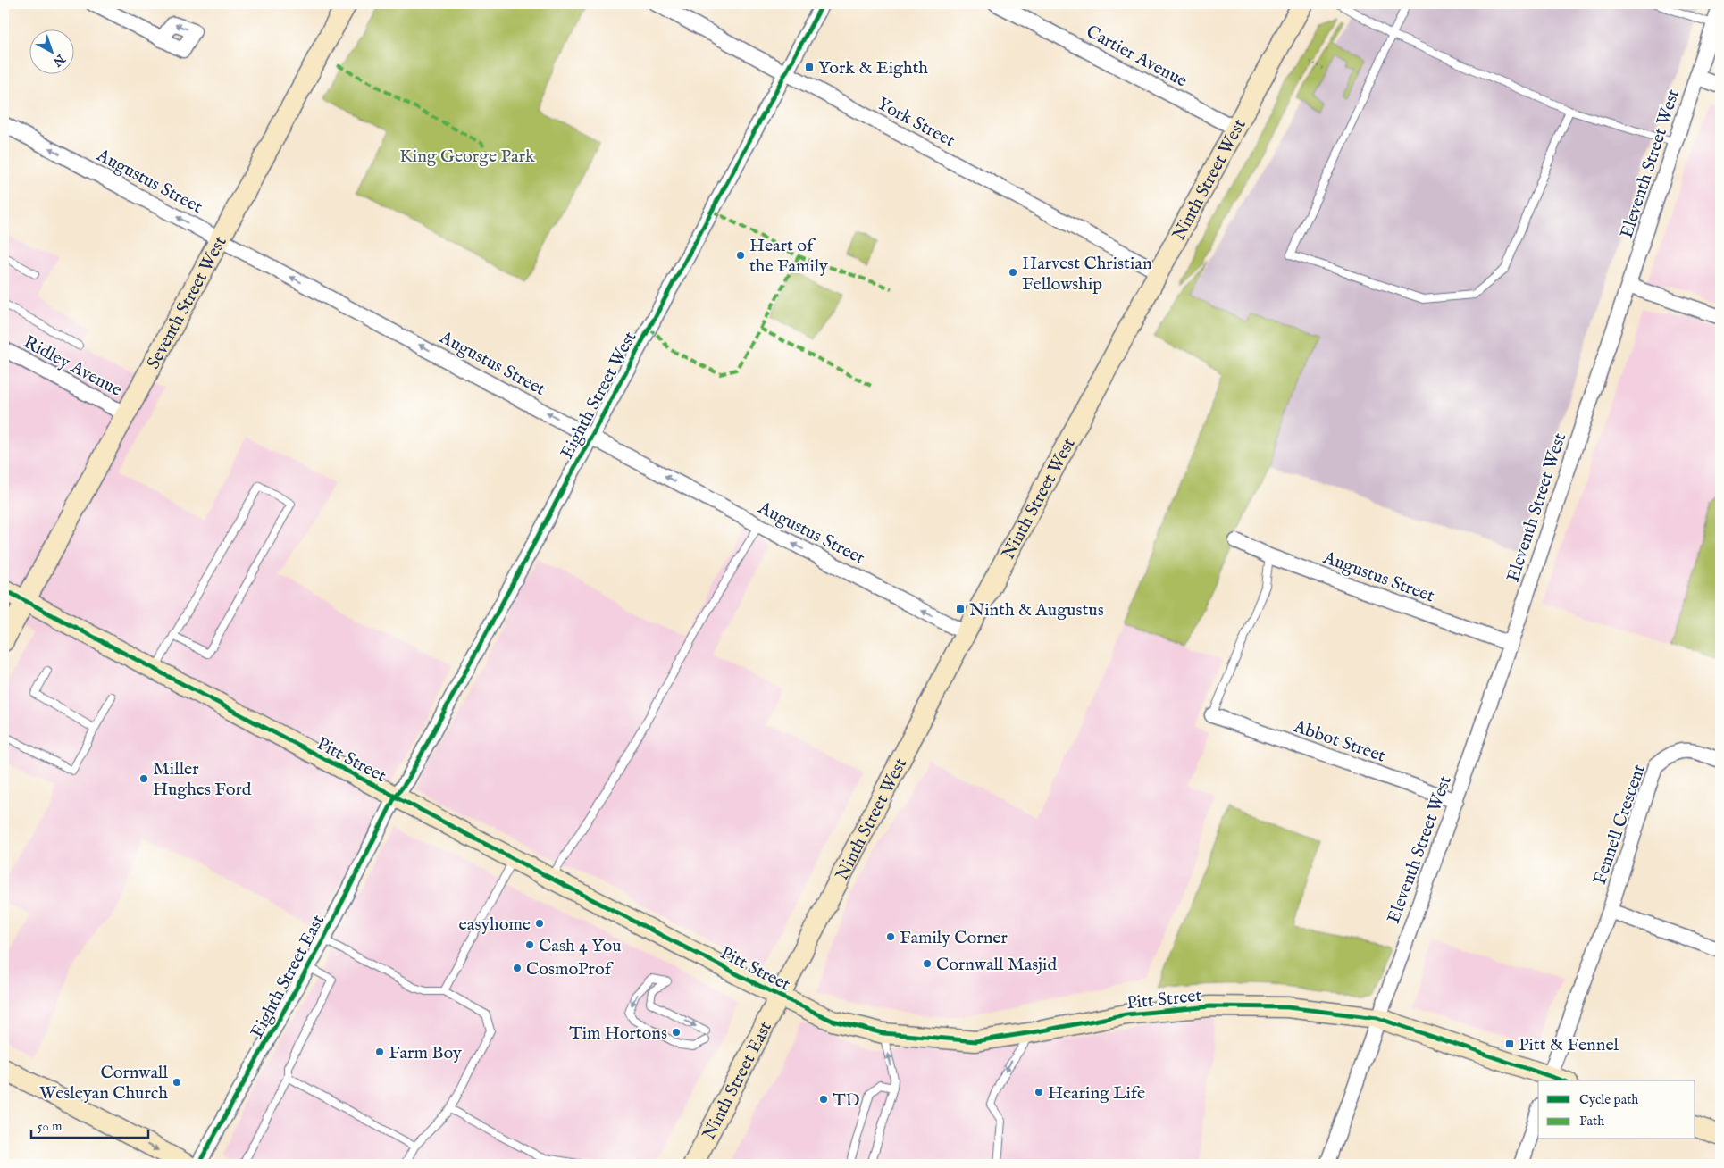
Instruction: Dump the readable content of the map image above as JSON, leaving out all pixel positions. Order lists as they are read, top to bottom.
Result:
{
  "streets": {
    "street": [
      "Cartier Avenue",
      "York Street",
      "Eleventh Street West",
      "Ninth Street West",
      "Augustus Street",
      "Seventh Street West",
      "Ridley Avenue",
      "Eighth Street West",
      "Abbot Street",
      "Pitt Street",
      "Fennell Crescent",
      "Eighth Street East",
      "Ninth Street East"
    ]
  },
  "crossings": [
    ["Cartier Avenue", "Ninth Street West"],
    ["York Street", "Ninth Street West"],
    ["York Street", "Eighth Street West"],
    ["Eleventh Street West", "Augustus Street"],
    ["Eleventh Street West", "Abbot Street"],
    ["Eleventh Street West", "Pitt Street"],
    ["Ninth Street West", "Augustus Street"],
    ["Ninth Street West", "Pitt Street"],
    ["Ninth Street West", "Ninth Street East"],
    ["Augustus Street", "Seventh Street West"],
    ["Augustus Street", "Eighth Street West"],
    ["Seventh Street West", "Ridley Avenue"],
    ["Seventh Street West", "Pitt Street"],
    ["Eighth Street West", "Pitt Street"],
    ["Eighth Street West", "Eighth Street East"],
    ["Pitt Street", "Fennell Crescent"],
    ["Pitt Street", "Eighth Street East"],
    ["Pitt Street", "Ninth Street East"]
  ],
  "one_way": ["Augustus Street"],
  "parks": ["King George Park"],
  "places": {
    "transit": ["York & Eighth", "Ninth & Augustus", "Pitt & Fennel"],
    "other": [
      "Heart of the Family",
      "Harvest Christian Fellowship",
      "Miller Hughes Ford",
      "easyhome",
      "Family Corner",
      "Cash 4 You",
      "Cornwall Masjid",
      "CosmoProf",
      "Tim Hortons",
      "Farm Boy",
      "Cornwall Wesleyan Church",
      "Hearing Life",
      "TD"
    ]
  },
  "legend": ["Cycle path", "Path"],
  "scale_bar": "50 m",
  "north": "bottom right"
}
